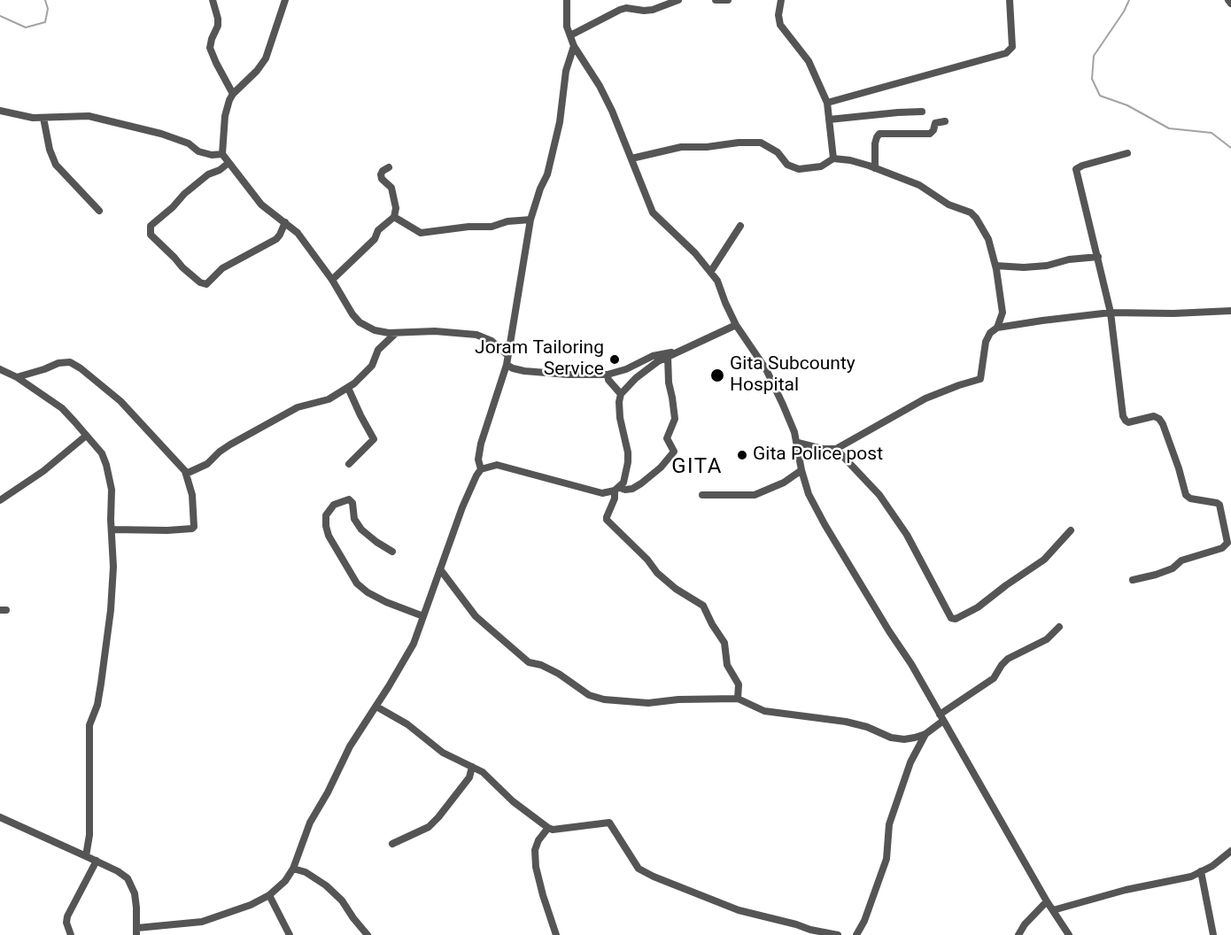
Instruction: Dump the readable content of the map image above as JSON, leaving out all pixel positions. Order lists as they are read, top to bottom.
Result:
{
  "districts": ["GITA"],
  "places": ["Joram Tailoring Service", "Gita Subcounty Hospital", "Gita Police post"]
}
